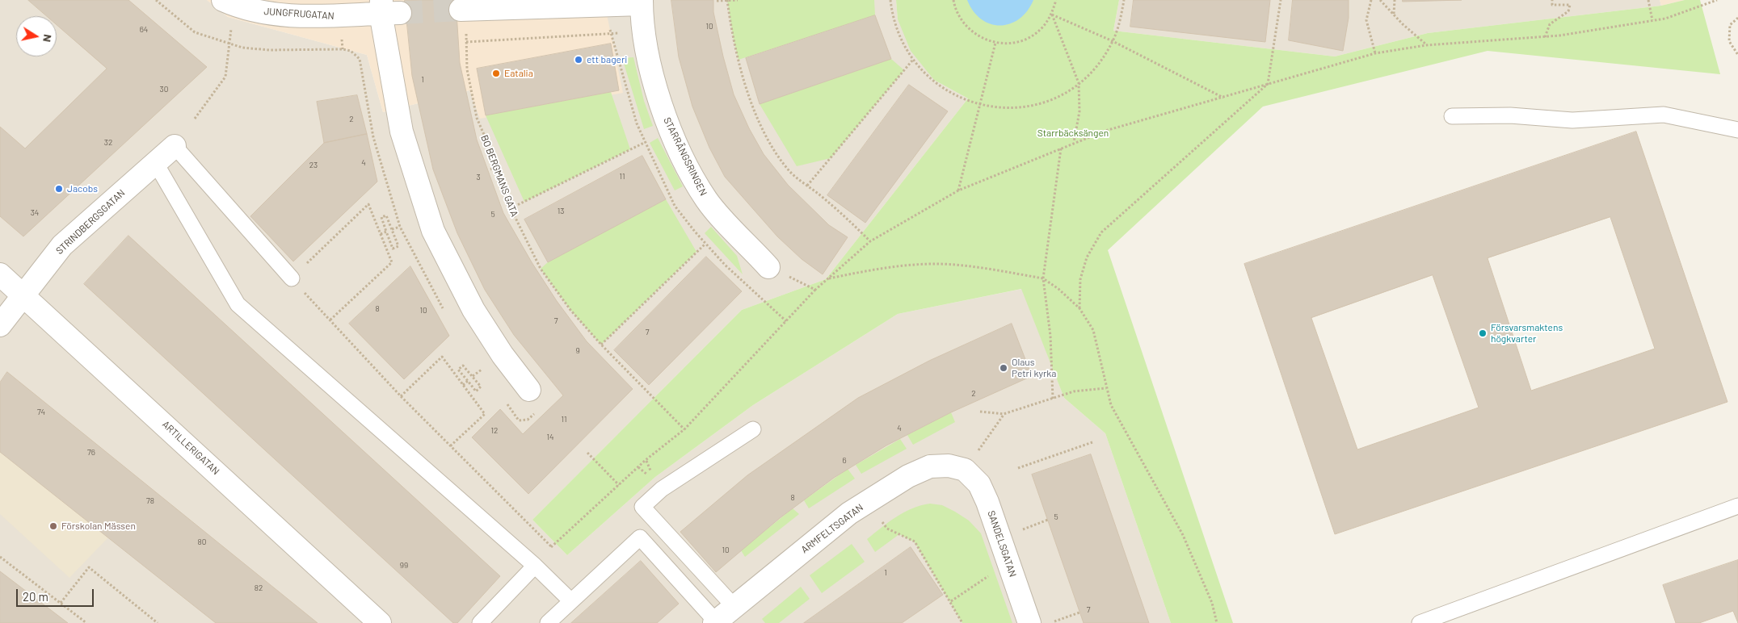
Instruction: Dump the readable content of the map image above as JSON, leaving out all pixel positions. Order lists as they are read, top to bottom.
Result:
{
  "streets": {
    "street": [
      "JUNGFRUGATAN",
      "STARRÄNGSRINGEN",
      "STRINDBERGSGATAN",
      "ARTILLERIGATAN",
      "ARMFELTSGATAN",
      "SANDELSGATAN"
    ],
    "path": ["BO BERGMANS GATA"]
  },
  "crossings": [
    ["STRINDBERGSGATAN", "ARTILLERIGATAN"],
    ["ARMFELTSGATAN", "SANDELSGATAN"]
  ],
  "parks": ["Starrbäcksängen"],
  "places": [
    "ett bageri",
    "Eatalia",
    "Jacobs",
    "Försvarsmaktens högkvarter",
    "Olaus Petri kyrka",
    "Förskolan Mässen"
  ],
  "house_numbers": [
    "10",
    "64",
    "1",
    "30",
    "2",
    "32",
    "4",
    "23",
    "11",
    "3",
    "13",
    "34",
    "5",
    "8",
    "10",
    "7",
    "7",
    "9",
    "2",
    "74",
    "11",
    "4",
    "12",
    "14",
    "76",
    "6",
    "8",
    "78",
    "5",
    "80",
    "10",
    "99",
    "1",
    "82",
    "7"
  ],
  "scale_bar": "20 m",
  "north": "right"
}
